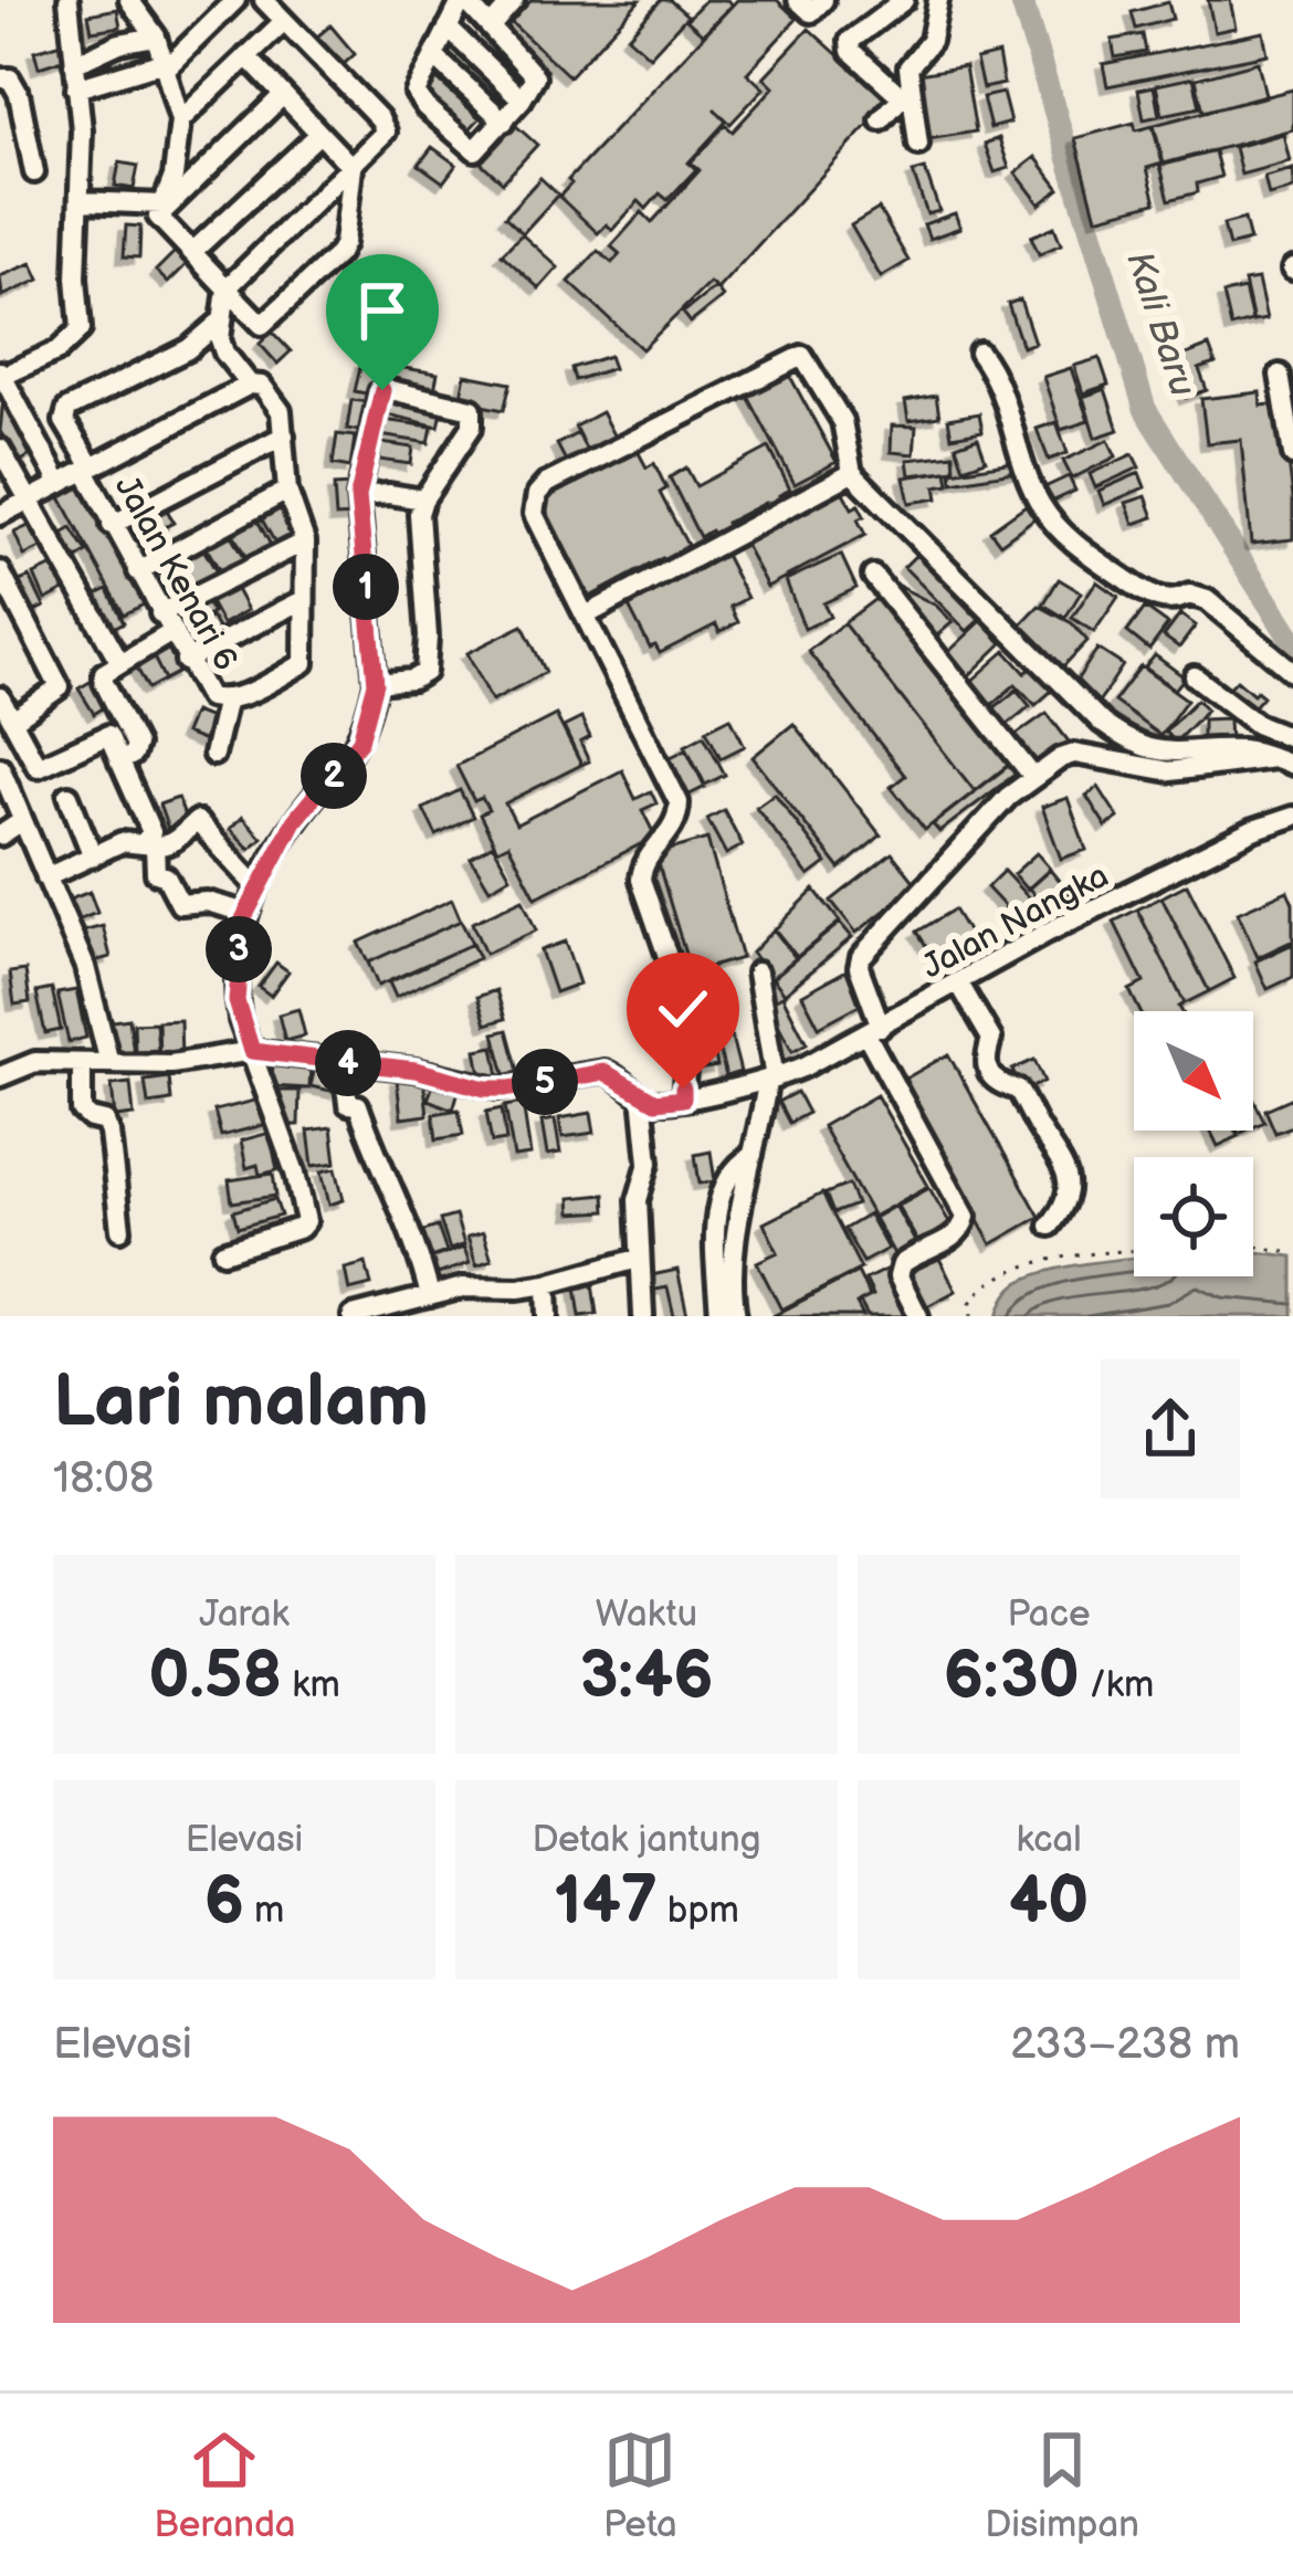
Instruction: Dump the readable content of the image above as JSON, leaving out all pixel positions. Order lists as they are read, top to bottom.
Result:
{
  "streets": {
    "street": ["Jalan Kenari 6", "Jalan Nangka"]
  },
  "water": ["Kali Baru"],
  "north": "bottom right",
  "page": {
    "pins": [
      "1",
      "2",
      "3",
      "4",
      "5"
    ],
    "heading": ["Lari malam", "18:08"],
    "stats": [
      ["Jarak", "0.58 km"],
      ["Waktu", "3:46"],
      ["Pace", "6:30 /km"],
      ["Elevasi", "6 m"],
      ["Detak jantung", "147 bpm"],
      ["kcal", "40"]
    ],
    "chart": ["Elevasi", "233–238 m"],
    "tabs": ["Beranda", "Peta", "Disimpan"]
  }
}
